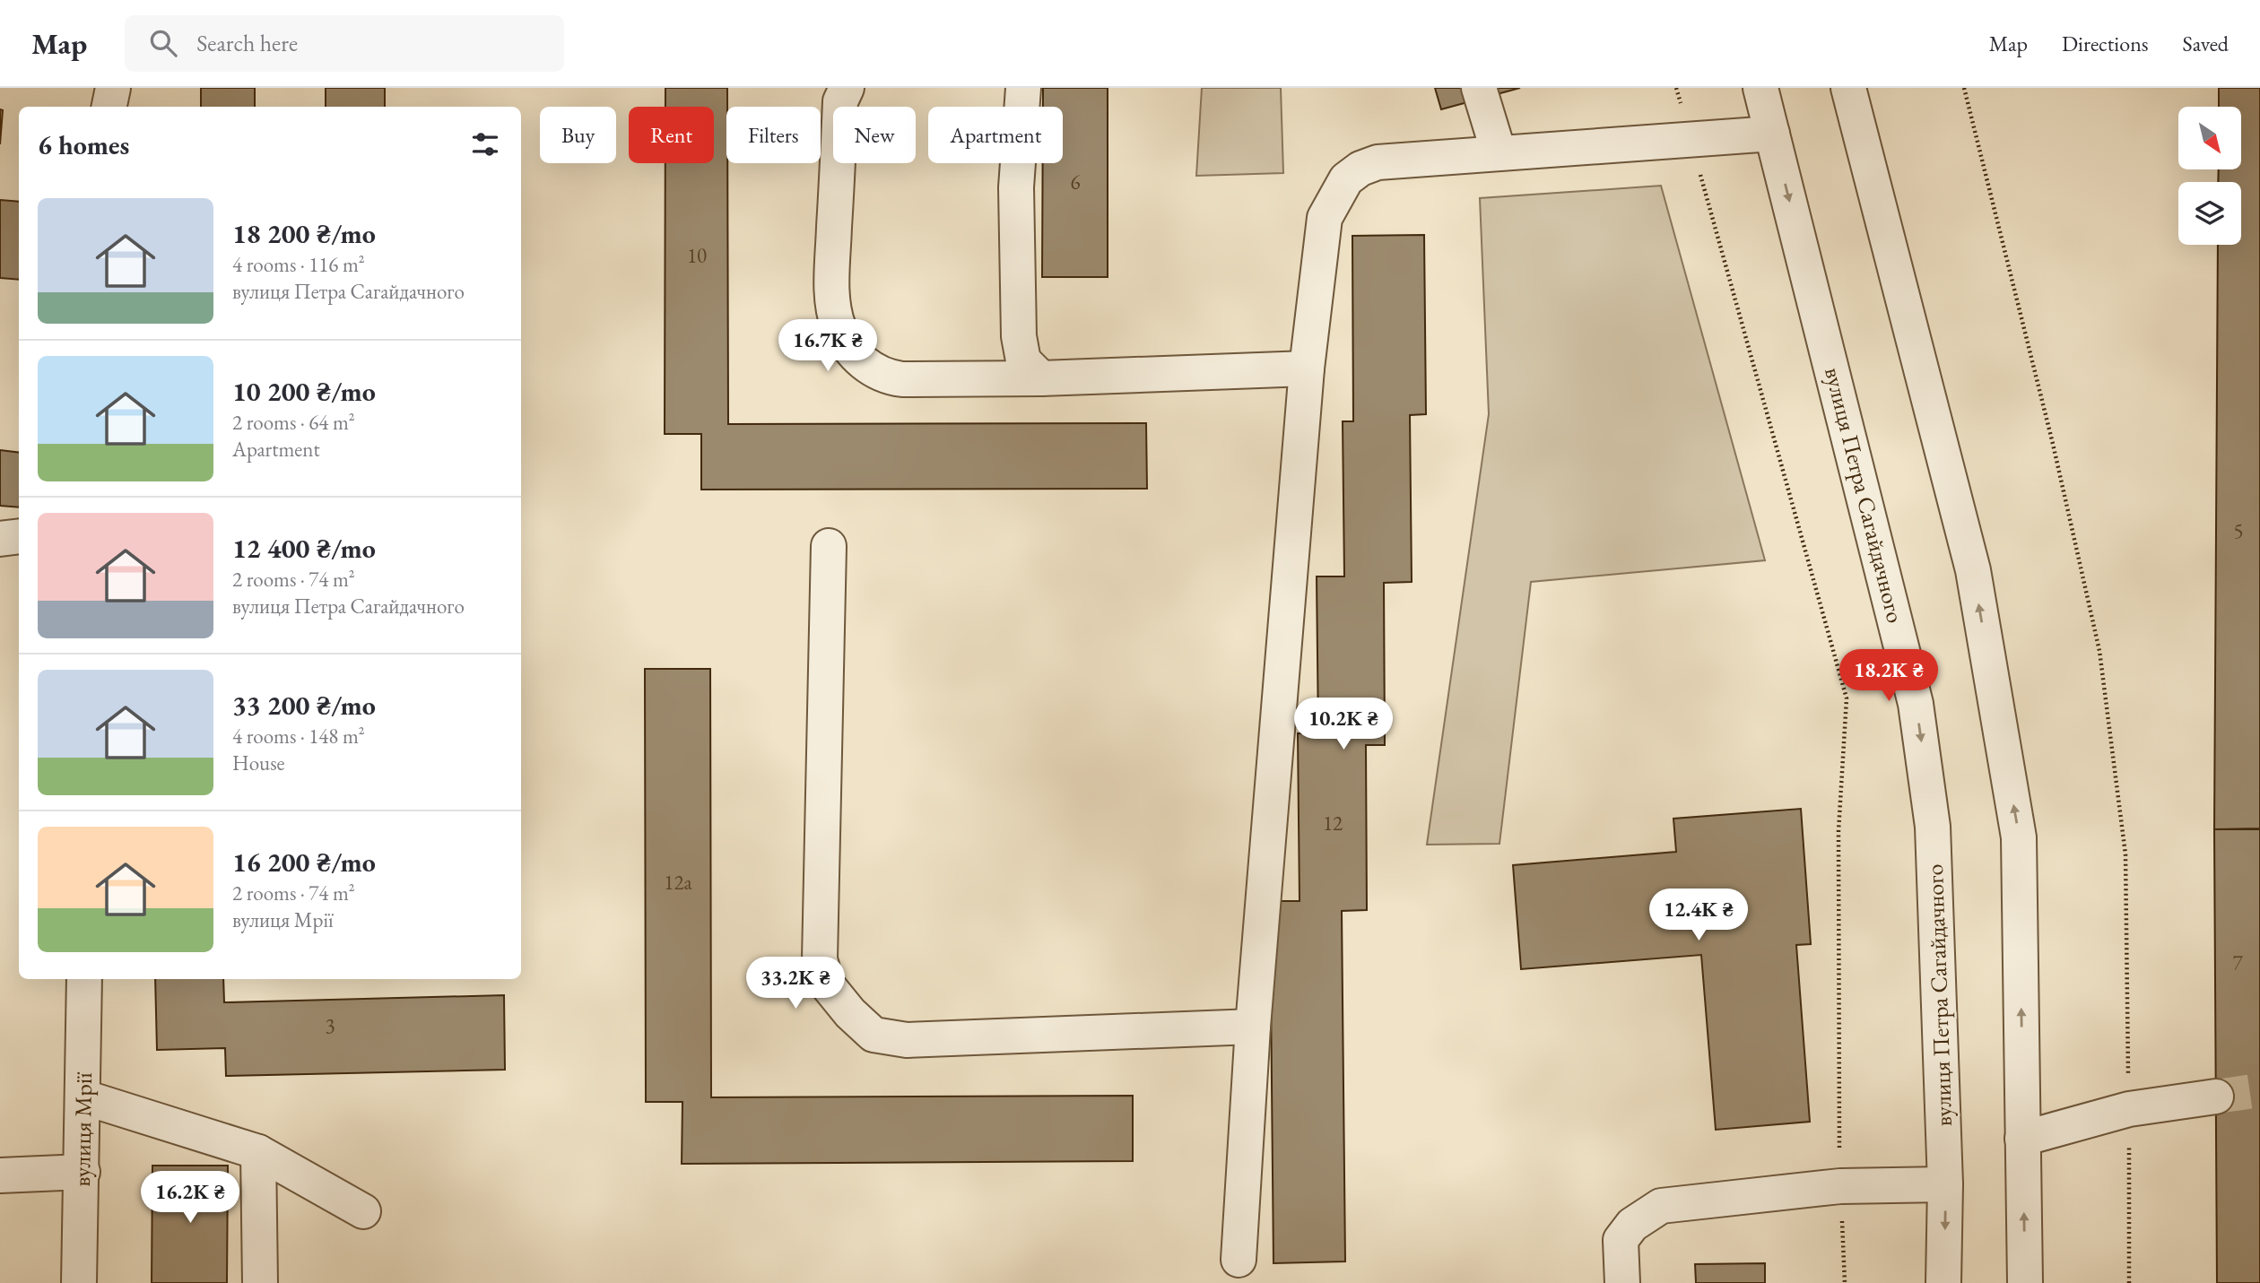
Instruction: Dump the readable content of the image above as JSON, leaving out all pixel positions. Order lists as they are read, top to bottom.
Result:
{
  "streets": {
    "street": ["вулиця Петра Сагайдачного", "вулиця Мрії"]
  },
  "house_numbers": [
    "6",
    "10",
    "5",
    "12",
    "12а",
    "7",
    "3"
  ],
  "north": "bottom right",
  "page": {
    "header": "Map",
    "search": "Search here",
    "nav": ["Map", "Directions", "Saved"],
    "chip": [
      "Buy",
      "Rent",
      "Filters",
      "New",
      "Apartment"
    ],
    "heading": "6 homes",
    "list": [
      {
        "name": "18 200 ₴/mo",
        "note": "4 rooms · 116 m² · вулиця Петра Сагайдачного"
      },
      {
        "name": "10 200 ₴/mo",
        "note": "2 rooms · 64 m² · Apartment"
      },
      {
        "name": "12 400 ₴/mo",
        "note": "2 rooms · 74 m² · вулиця Петра Сагайдачного"
      },
      {
        "name": "33 200 ₴/mo",
        "note": "4 rooms · 148 m² · House"
      },
      {
        "name": "16 200 ₴/mo",
        "note": "2 rooms · 74 m² · вулиця Мрії"
      }
    ],
    "price": [
      "16.7K ₴",
      "18.2K ₴",
      "10.2K ₴",
      "12.4K ₴",
      "33.2K ₴",
      "16.2K ₴"
    ]
  }
}
